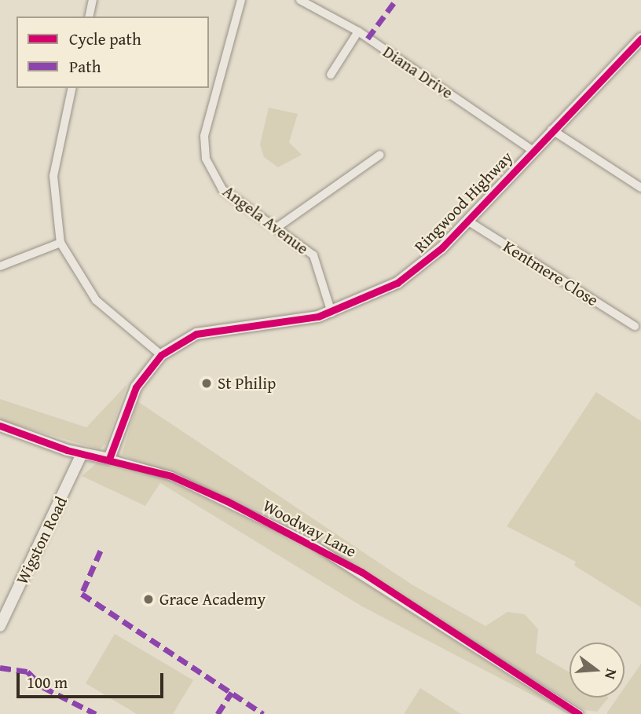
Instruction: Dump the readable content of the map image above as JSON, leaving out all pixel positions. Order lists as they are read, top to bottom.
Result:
{
  "streets": {
    "street": [
      "Diana Drive",
      "Ringwood Highway",
      "Angela Avenue",
      "Kentmere Close",
      "Woodway Lane",
      "Wigston Road"
    ]
  },
  "crossings": [
    ["Diana Drive", "Ringwood Highway"],
    ["Ringwood Highway", "Angela Avenue"],
    ["Ringwood Highway", "Kentmere Close"],
    ["Ringwood Highway", "Woodway Lane"],
    ["Woodway Lane", "Wigston Road"]
  ],
  "places": ["St Philip", "Grace Academy"],
  "legend": ["Cycle path", "Path"],
  "scale_bar": "100 m",
  "north": "right"
}
